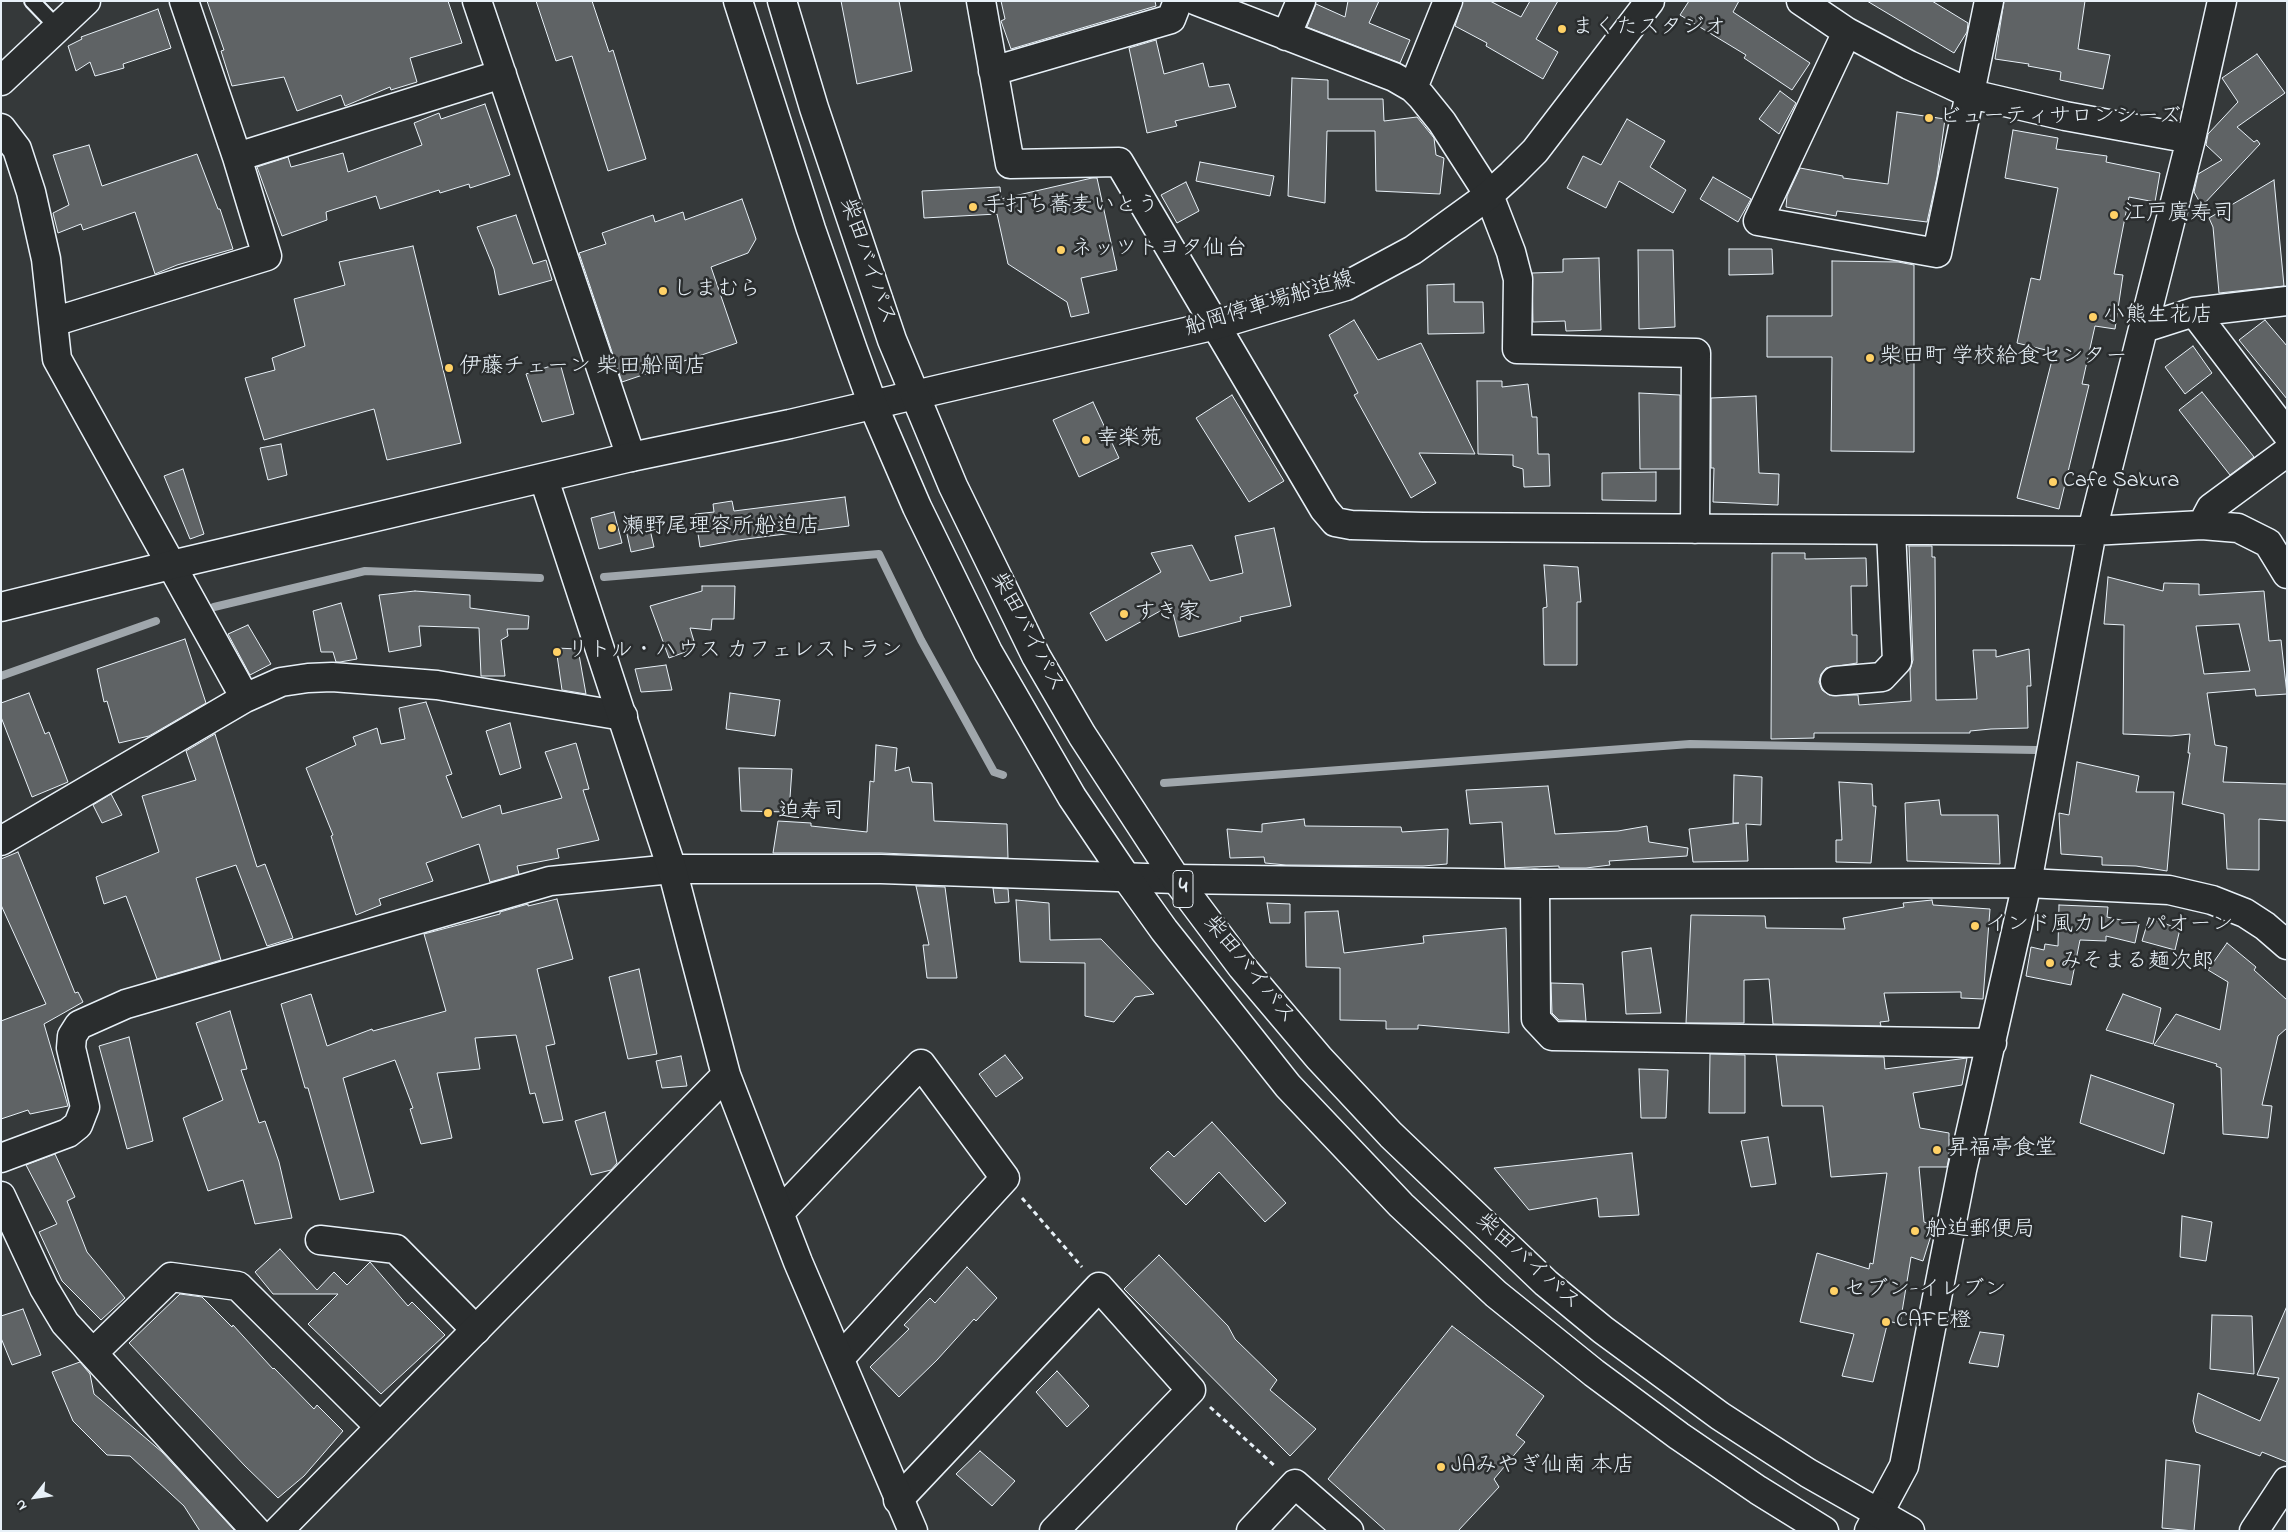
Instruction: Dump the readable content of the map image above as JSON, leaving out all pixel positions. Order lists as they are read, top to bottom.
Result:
{
  "streets": {
    "main road": ["柴田バイパス", "船岡停車場船迫線", "4"]
  },
  "crossings": [
    ["柴田バイパス", "船岡停車場船迫線"]
  ],
  "places": [
    "まくたスタジオ",
    "ビューティサロンシーズ",
    "手打ち蕎麦いとう",
    "江戸廣寿司",
    "ネッツトヨタ仙台",
    "しまむら",
    "小熊生花店",
    "柴田町 学校給食センター",
    "伊藤チェーン 柴田船岡店",
    "幸楽苑",
    "Cafe Sakura",
    "瀬野尾理容所船迫店",
    "すき家",
    "リトル・ハウス カフェレストラン",
    "迫寿司",
    "インド風カレー パオーン",
    "みそまる麺次郎",
    "昇福亭食堂",
    "船迫郵便局",
    "セブン-イレブン",
    "CAFE橙",
    "JAみやぎ仙南 本店"
  ],
  "north": "bottom left"
}
